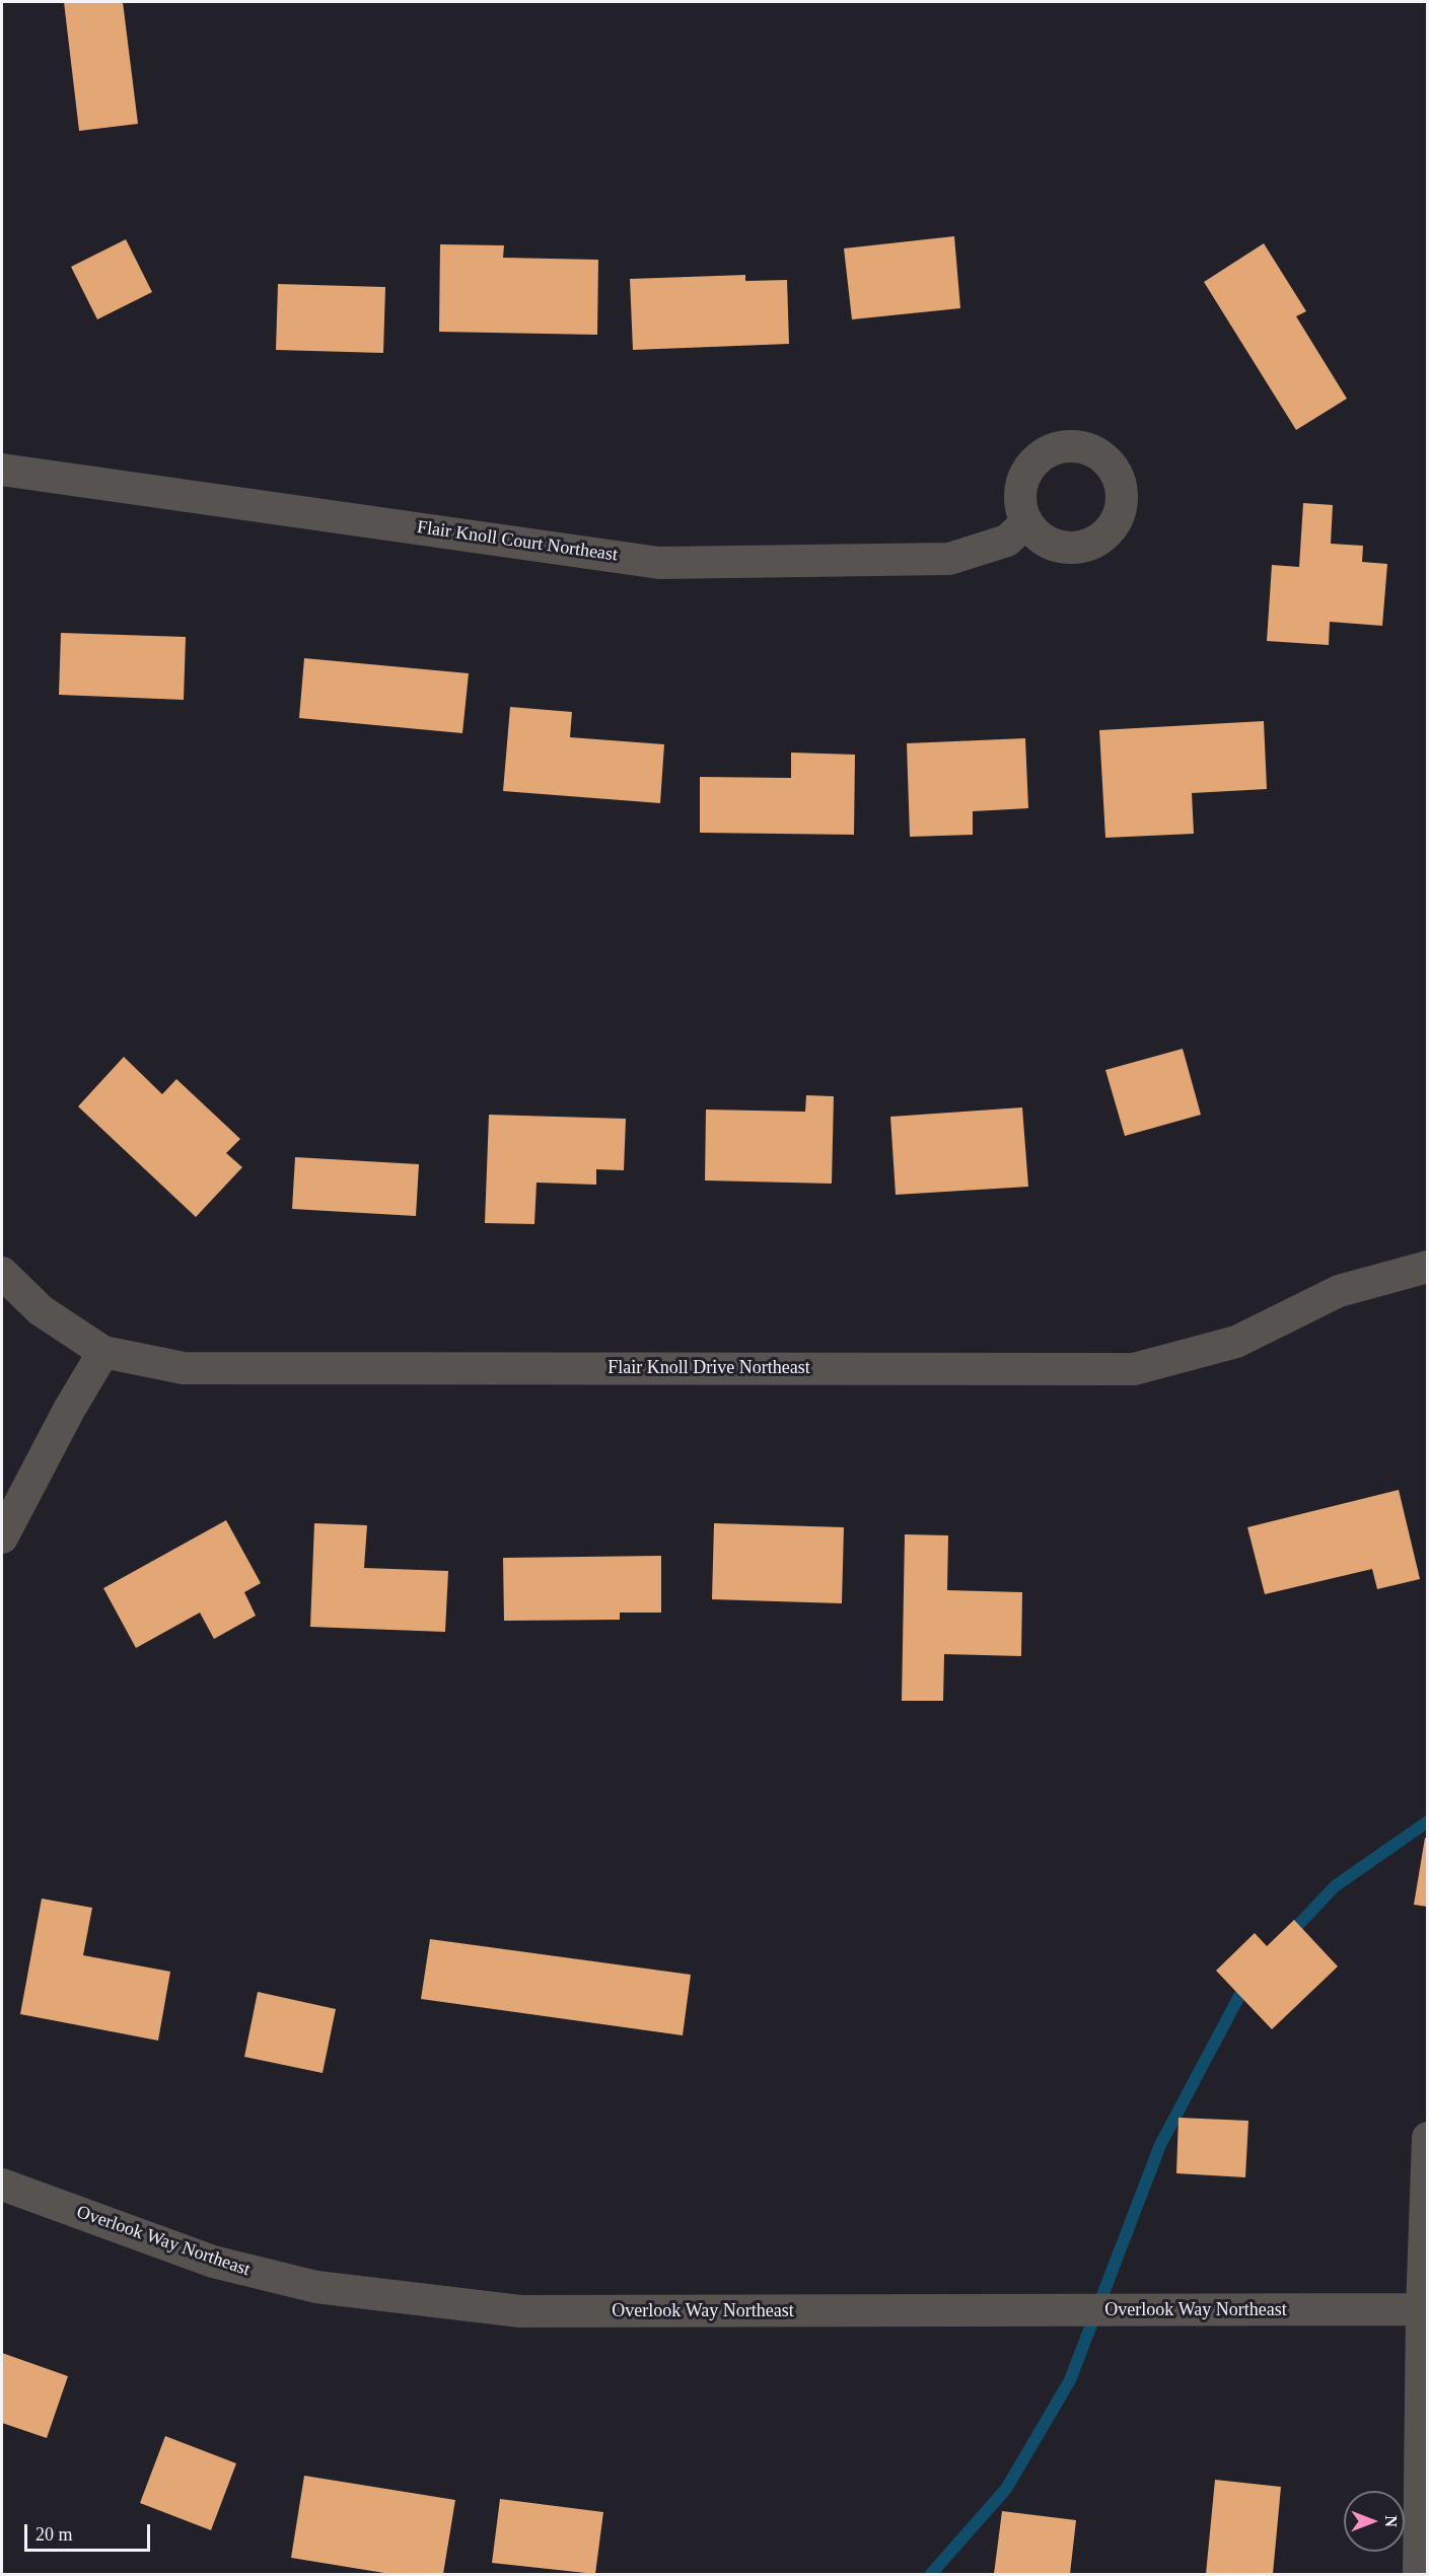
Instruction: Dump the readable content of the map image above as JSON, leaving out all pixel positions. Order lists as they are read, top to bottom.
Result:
{
  "streets": {
    "street": ["Flair Knoll Court Northeast", "Flair Knoll Drive Northeast", "Overlook Way Northeast"]
  },
  "scale_bar": "20 m",
  "north": "right"
}
